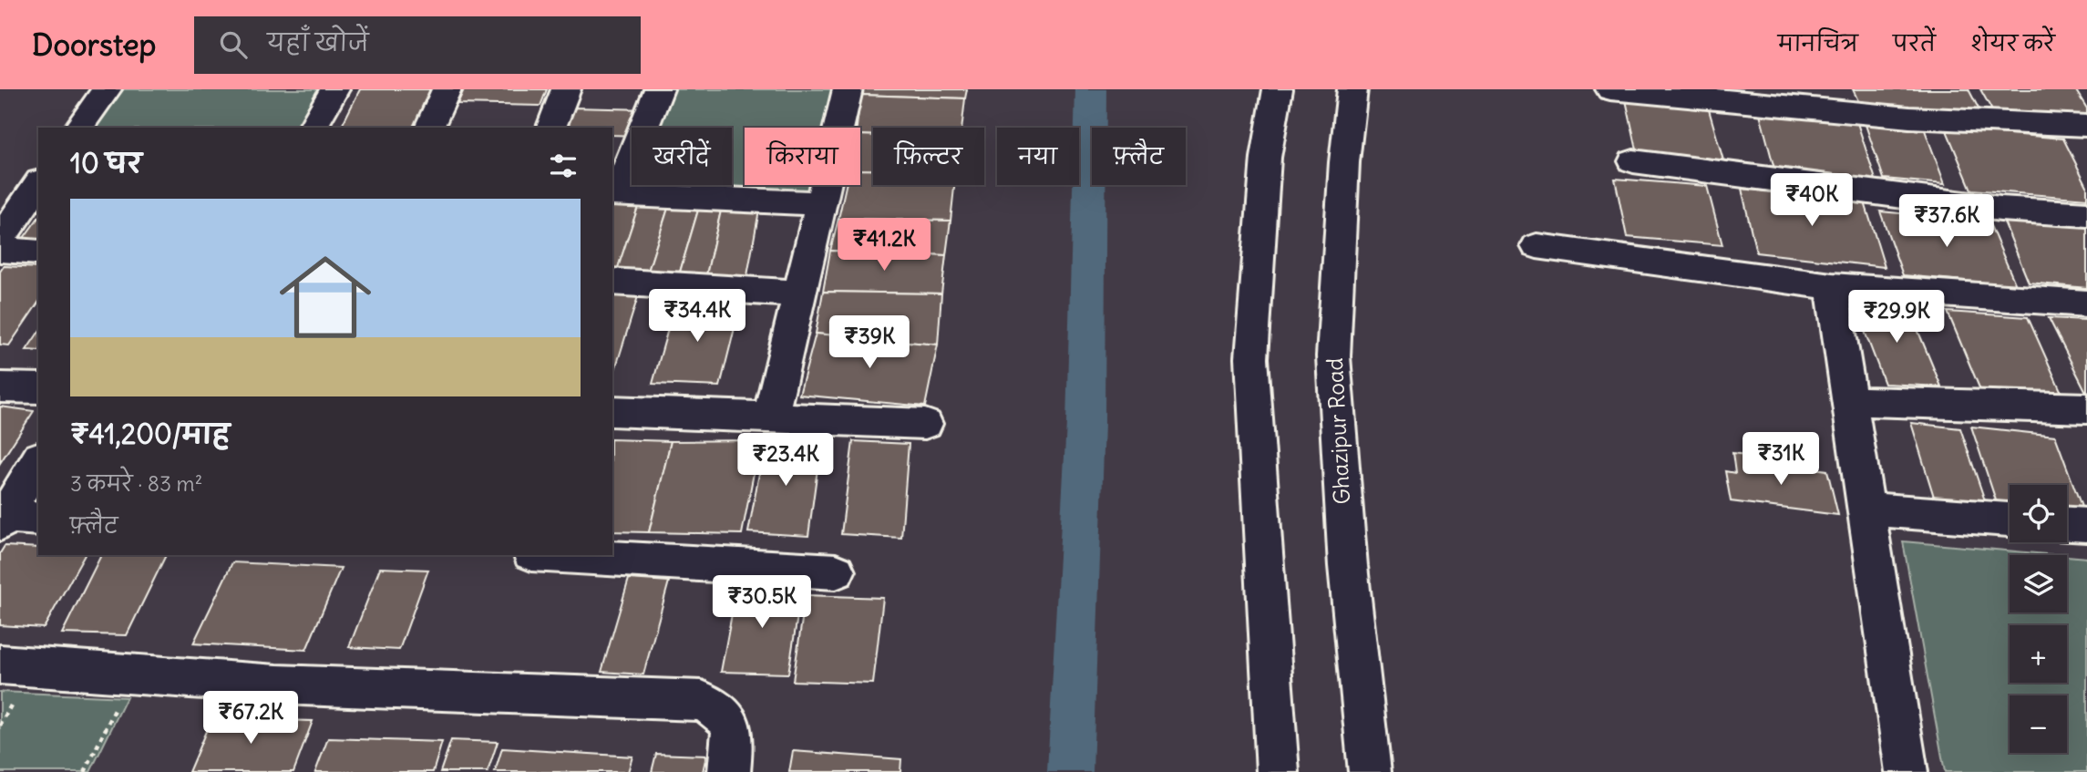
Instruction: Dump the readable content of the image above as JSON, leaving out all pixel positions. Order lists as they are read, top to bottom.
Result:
{
  "streets": {
    "street": ["Ghazipur Road"]
  },
  "page": {
    "header": "Doorstep",
    "search": "यहाँ खोजें",
    "nav": ["मानचित्र", "परतें", "शेयर करें"],
    "chip": [
      "खरीदें",
      "किराया",
      "फ़िल्टर",
      "नया",
      "फ़्लैट"
    ],
    "heading": "10 घर",
    "price": [
      "₹40K",
      "₹37.6K",
      "₹41.2K",
      "₹34.4K",
      "₹29.9K",
      "₹39K",
      "₹31K",
      "₹23.4K",
      "₹30.5K",
      "₹67.2K"
    ],
    "list": [
      {
        "name": "₹41,200/माह",
        "note": "3 कमरे · 83 m² · फ़्लैट"
      }
    ],
    "map_buttons": ["+", "−"]
  }
}
